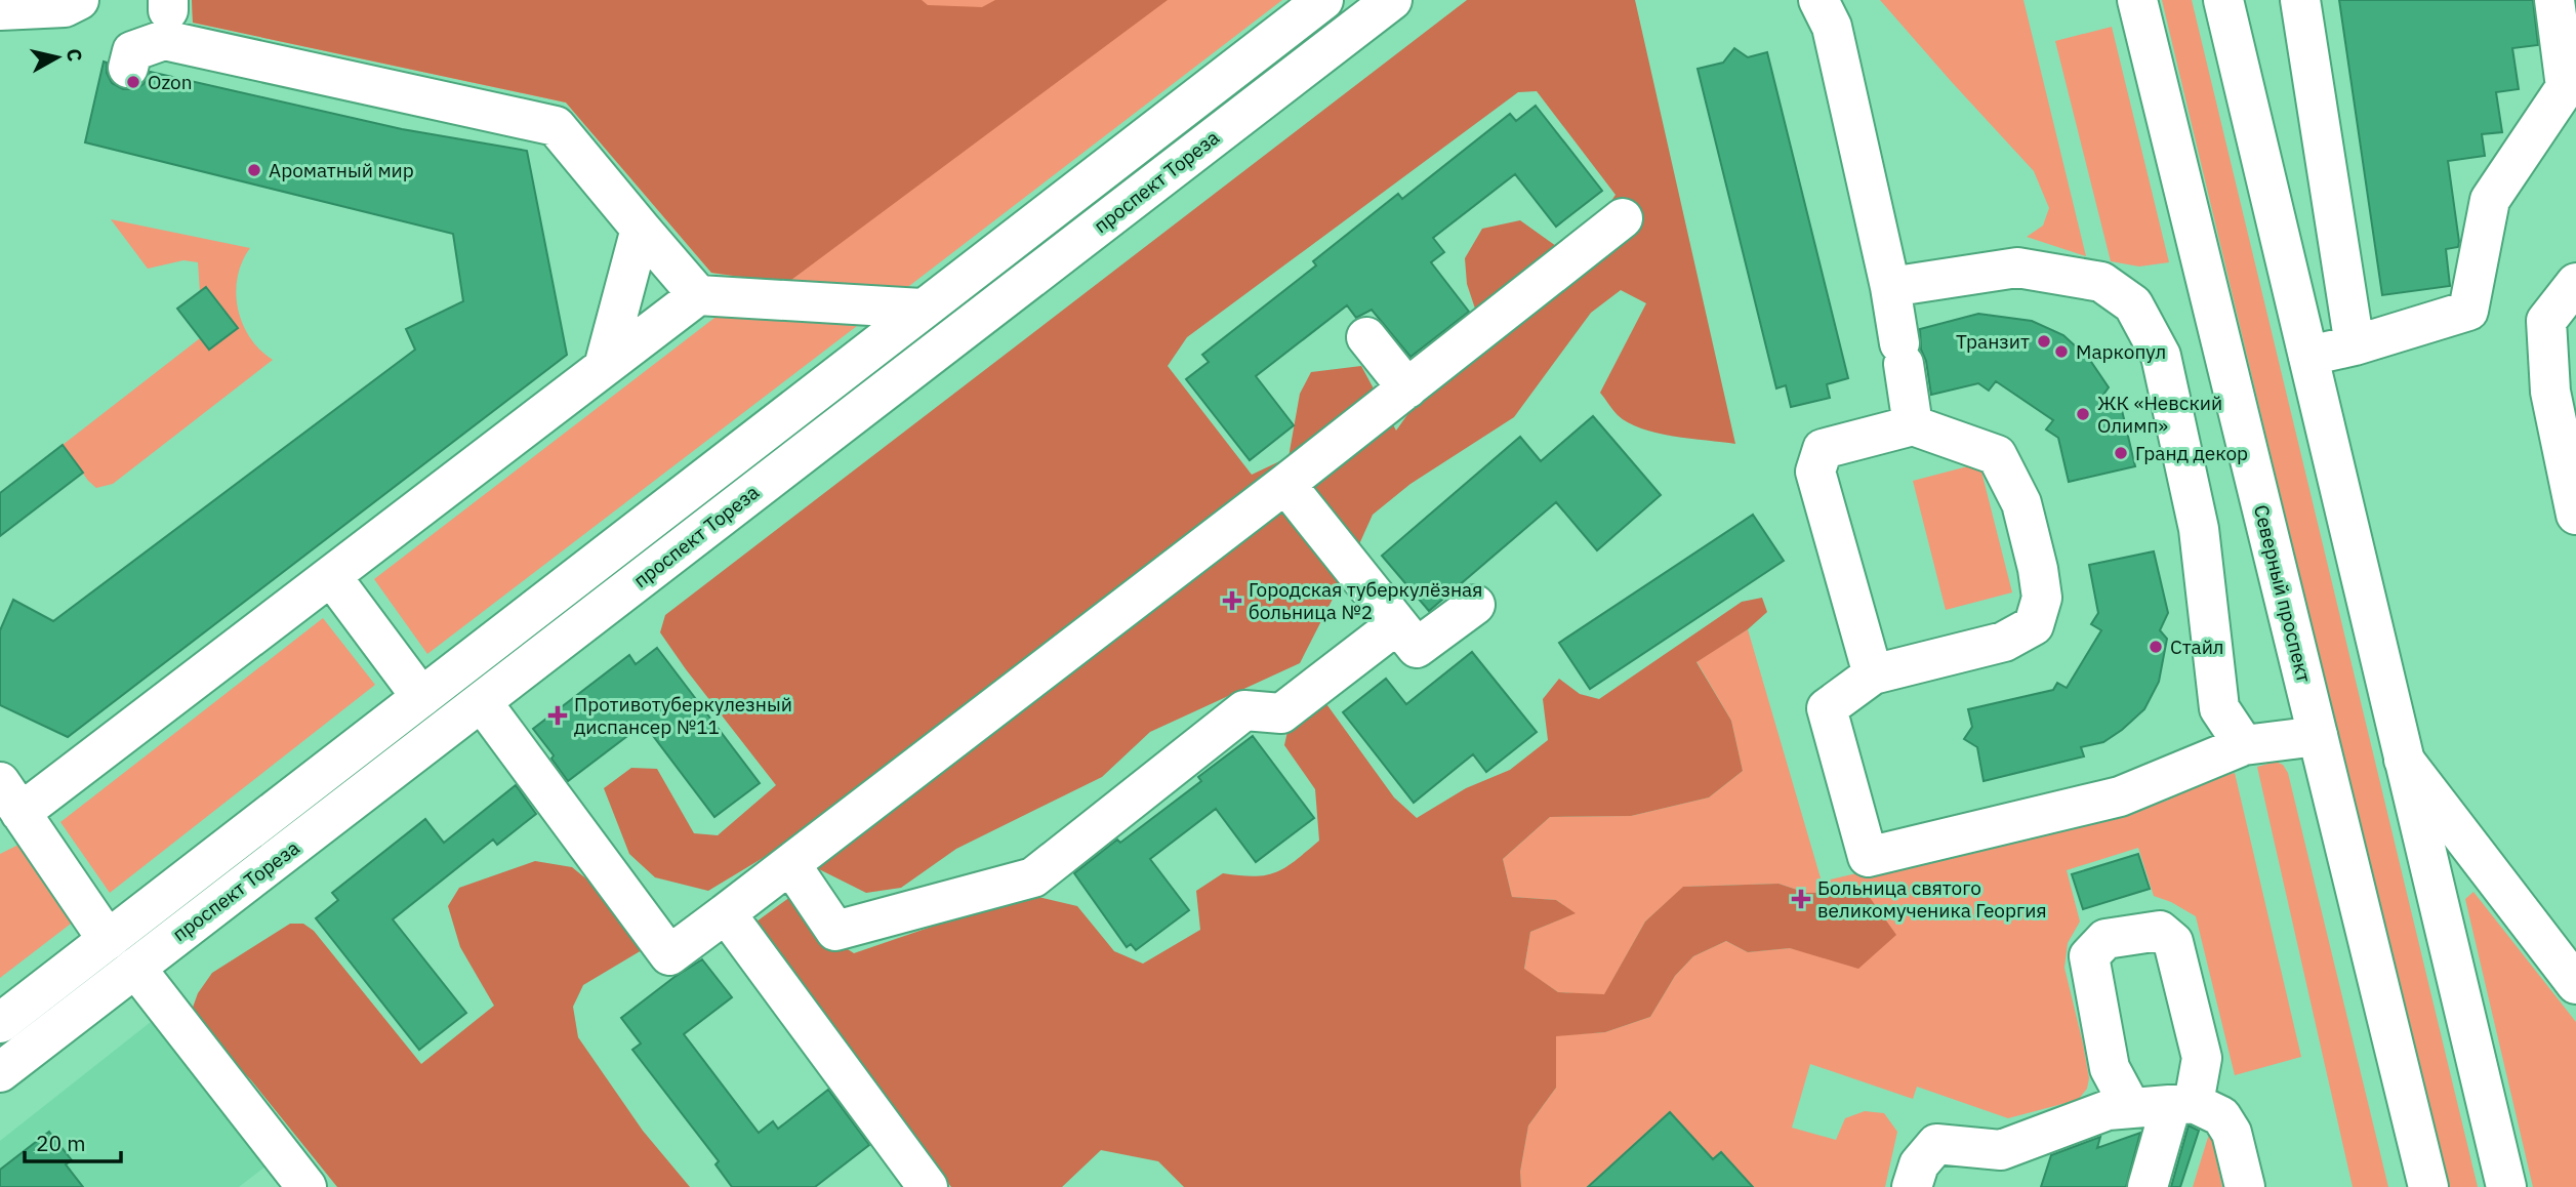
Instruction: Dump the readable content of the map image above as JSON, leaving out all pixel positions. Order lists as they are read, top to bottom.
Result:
{
  "streets": {
    "main road": ["проспект Тореза", "Северный проспект"]
  },
  "places": {
    "other": [
      "Ozon",
      "Ароматный мир",
      "Транзит",
      "Маркопул",
      "ЖК «Невский Олимп»",
      "Гранд декор",
      "Стайл"
    ],
    "health": ["Городская туберкулёзная больница №2", "Противотуберкулезный диспансер №11", "Больница святого великомученика Георгия"]
  },
  "scale_bar": "20 m",
  "north": "right"
}
